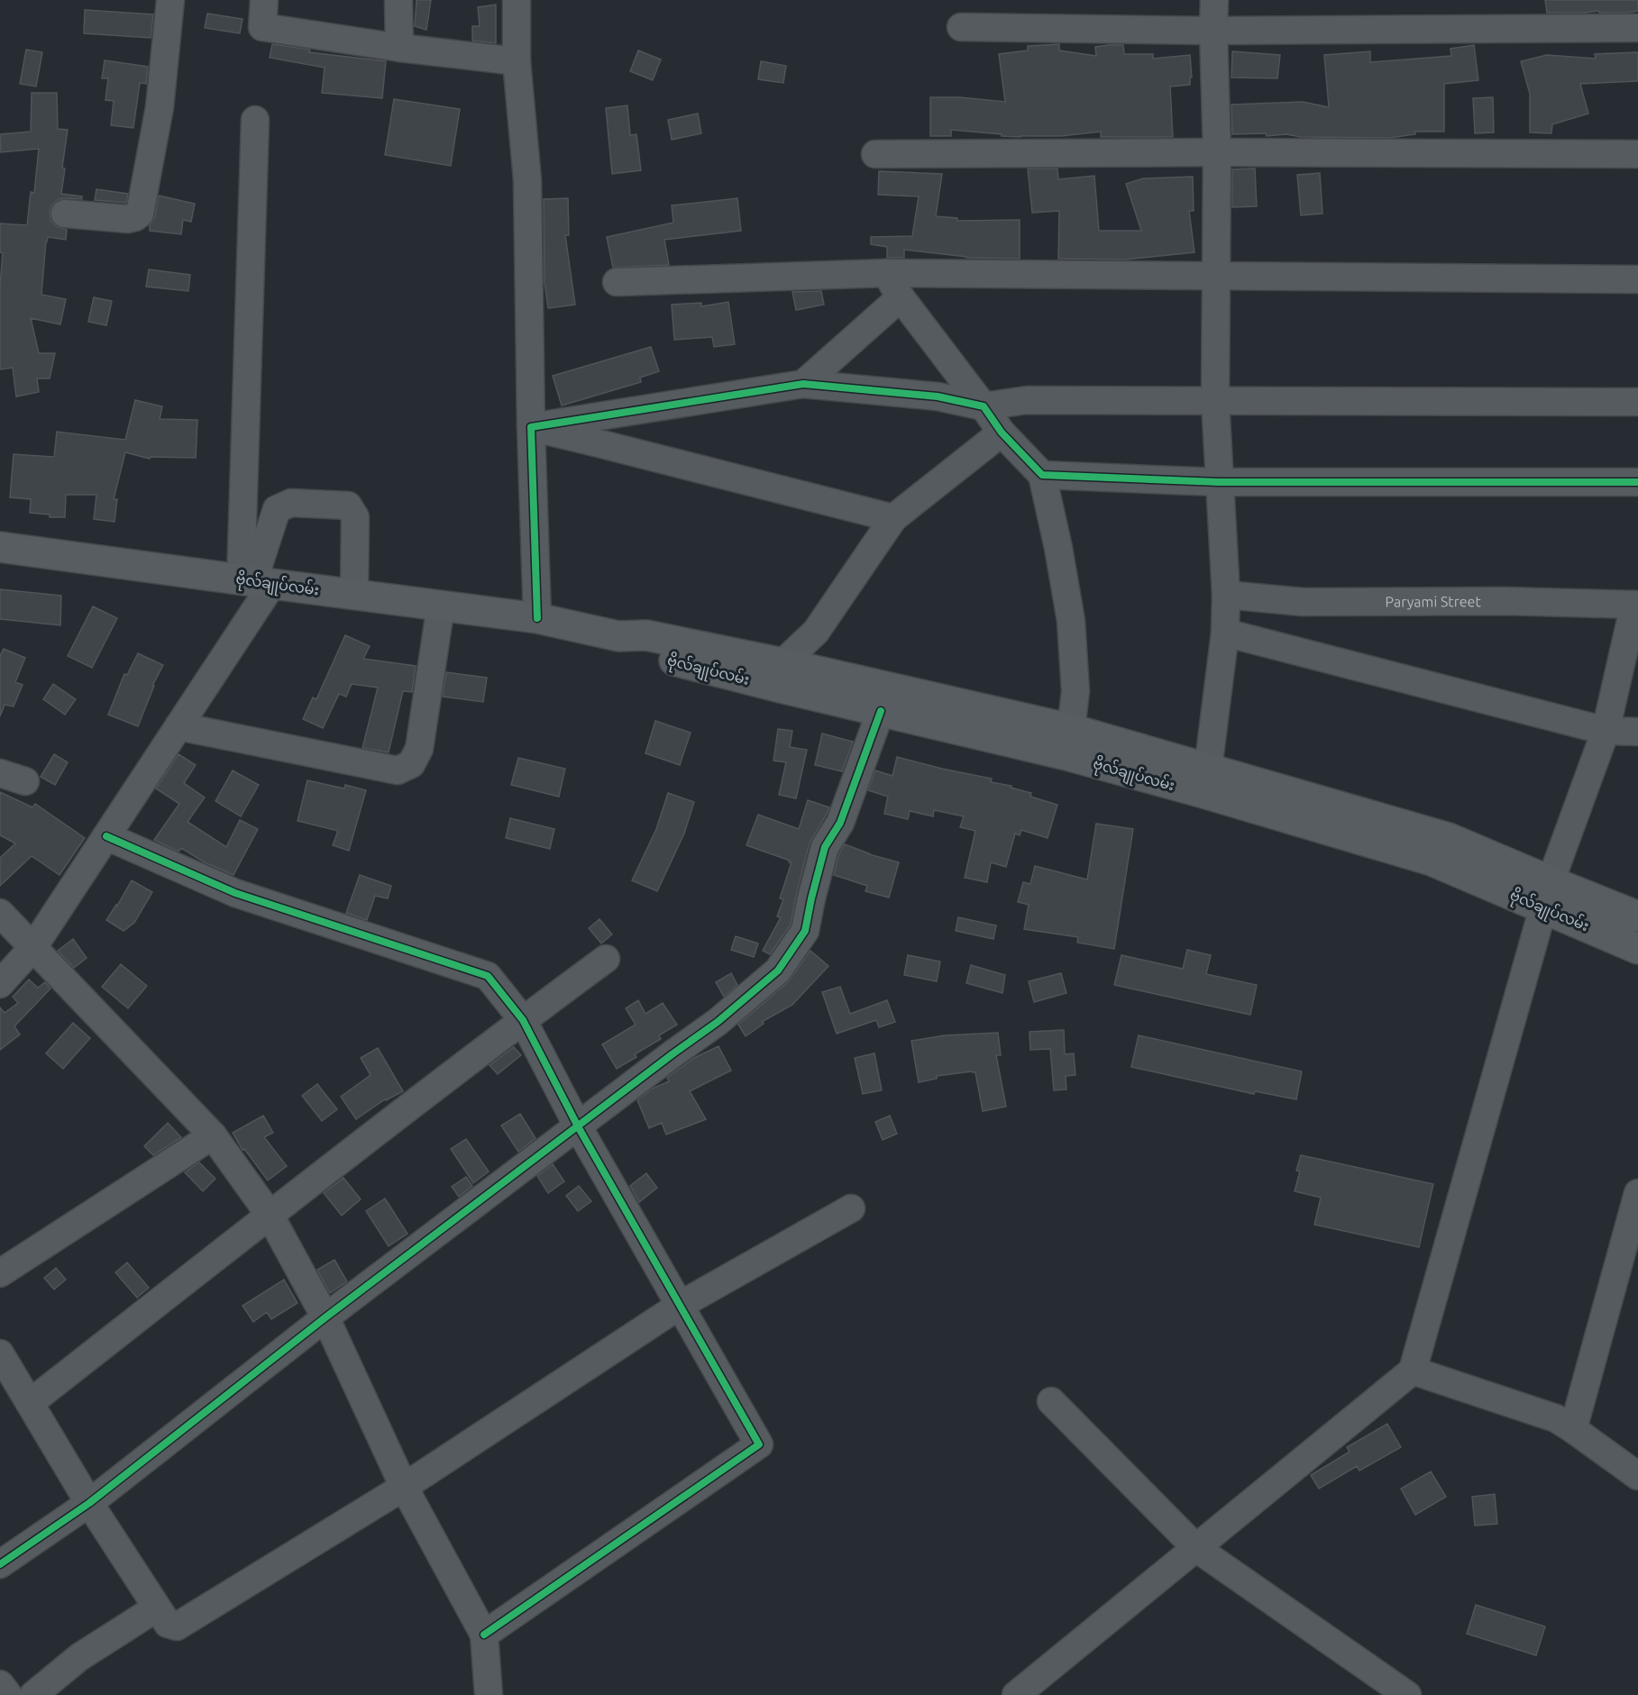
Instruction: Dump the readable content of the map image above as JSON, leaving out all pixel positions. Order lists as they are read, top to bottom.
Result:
{
  "streets": {
    "main road": ["ဗိုလ်ချုပ်လမ်း"],
    "street": ["Paryami Street"]
  }
}
